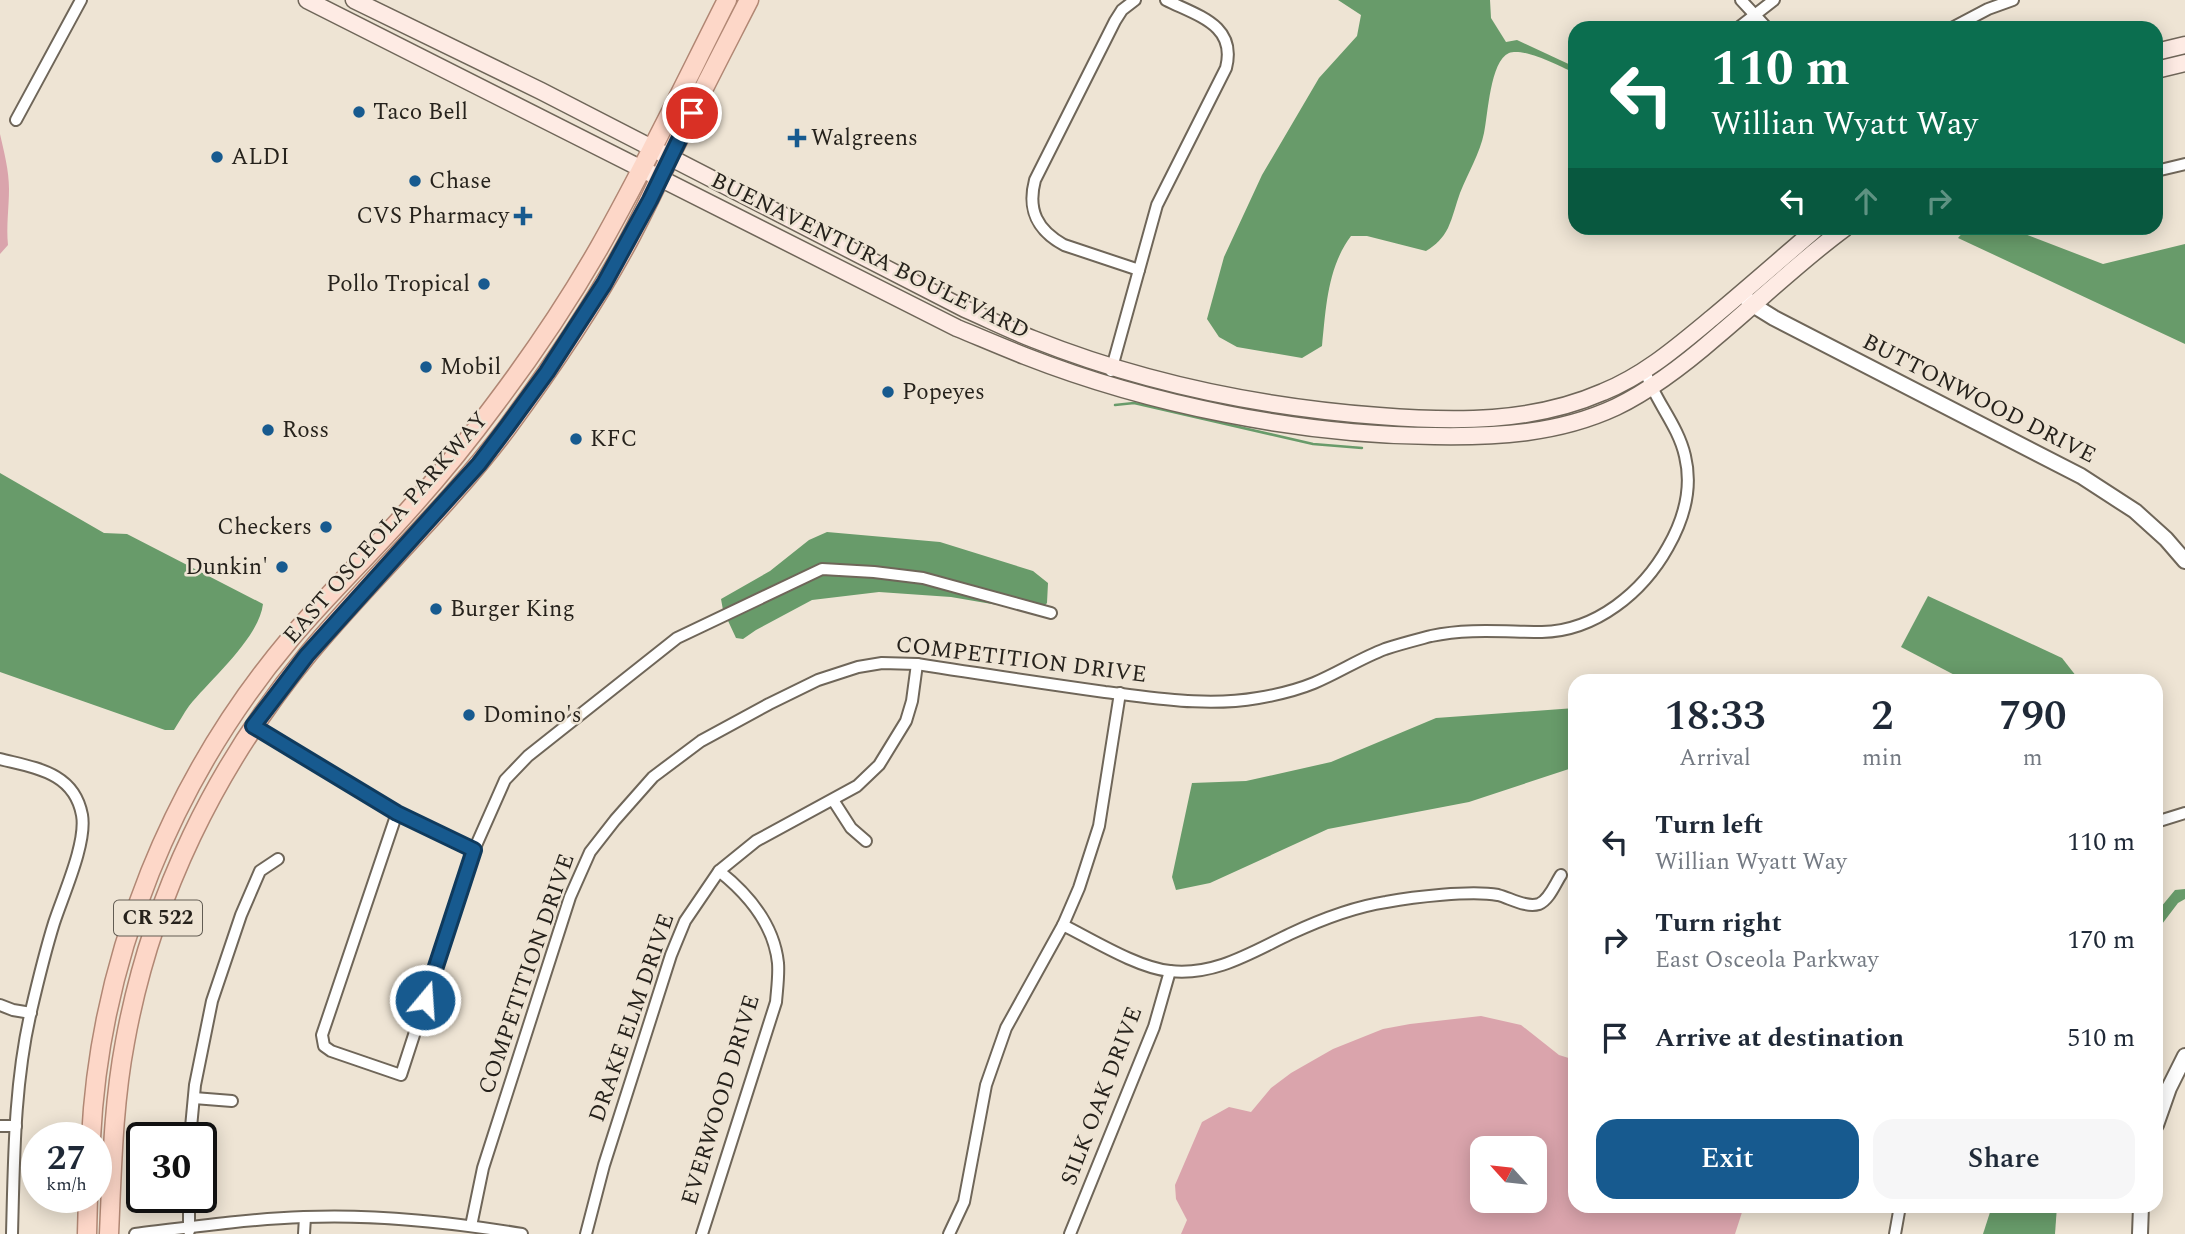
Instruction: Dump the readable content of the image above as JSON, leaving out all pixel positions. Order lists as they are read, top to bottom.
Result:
{
  "streets": {
    "main road": ["BUENAVENTURA BOULEVARD", "EAST OSCEOLA PARKWAY", "CR 522"],
    "street": [
      "BUTTONWOOD DRIVE",
      "COMPETITION DRIVE",
      "DRAKE ELM DRIVE",
      "SILK OAK DRIVE",
      "EVERWOOD DRIVE"
    ]
  },
  "crossings": [
    ["BUENAVENTURA BOULEVARD", "BUTTONWOOD DRIVE"],
    ["BUENAVENTURA BOULEVARD", "EAST OSCEOLA PARKWAY"],
    ["BUENAVENTURA BOULEVARD", "COMPETITION DRIVE"],
    ["COMPETITION DRIVE", "DRAKE ELM DRIVE"],
    ["DRAKE ELM DRIVE", "EVERWOOD DRIVE"]
  ],
  "places": {
    "other": [
      "Taco Bell",
      "ALDI",
      "Chase",
      "Pollo Tropical",
      "Mobil",
      "Popeyes",
      "Ross",
      "KFC",
      "Checkers",
      "Dunkin'",
      "Burger King",
      "Domino's"
    ],
    "health": ["Walgreens", "CVS Pharmacy"]
  },
  "north": "top left",
  "page": {
    "turn": ["110 m", "Willian Wyatt Way"],
    "eta": [
      "18:33",
      "Arrival",
      "2",
      "min",
      "790",
      "m"
    ],
    "list": [
      {
        "name": "Turn left",
        "note": "Willian Wyatt Way",
        "value": "110 m"
      },
      {
        "name": "Turn right",
        "note": "East Osceola Parkway",
        "value": "170 m"
      },
      {
        "name": "Arrive at destination",
        "value": "510 m"
      }
    ],
    "buttons": ["Exit", "Share"],
    "speed": "27 km/h",
    "limit": "30"
  }
}
